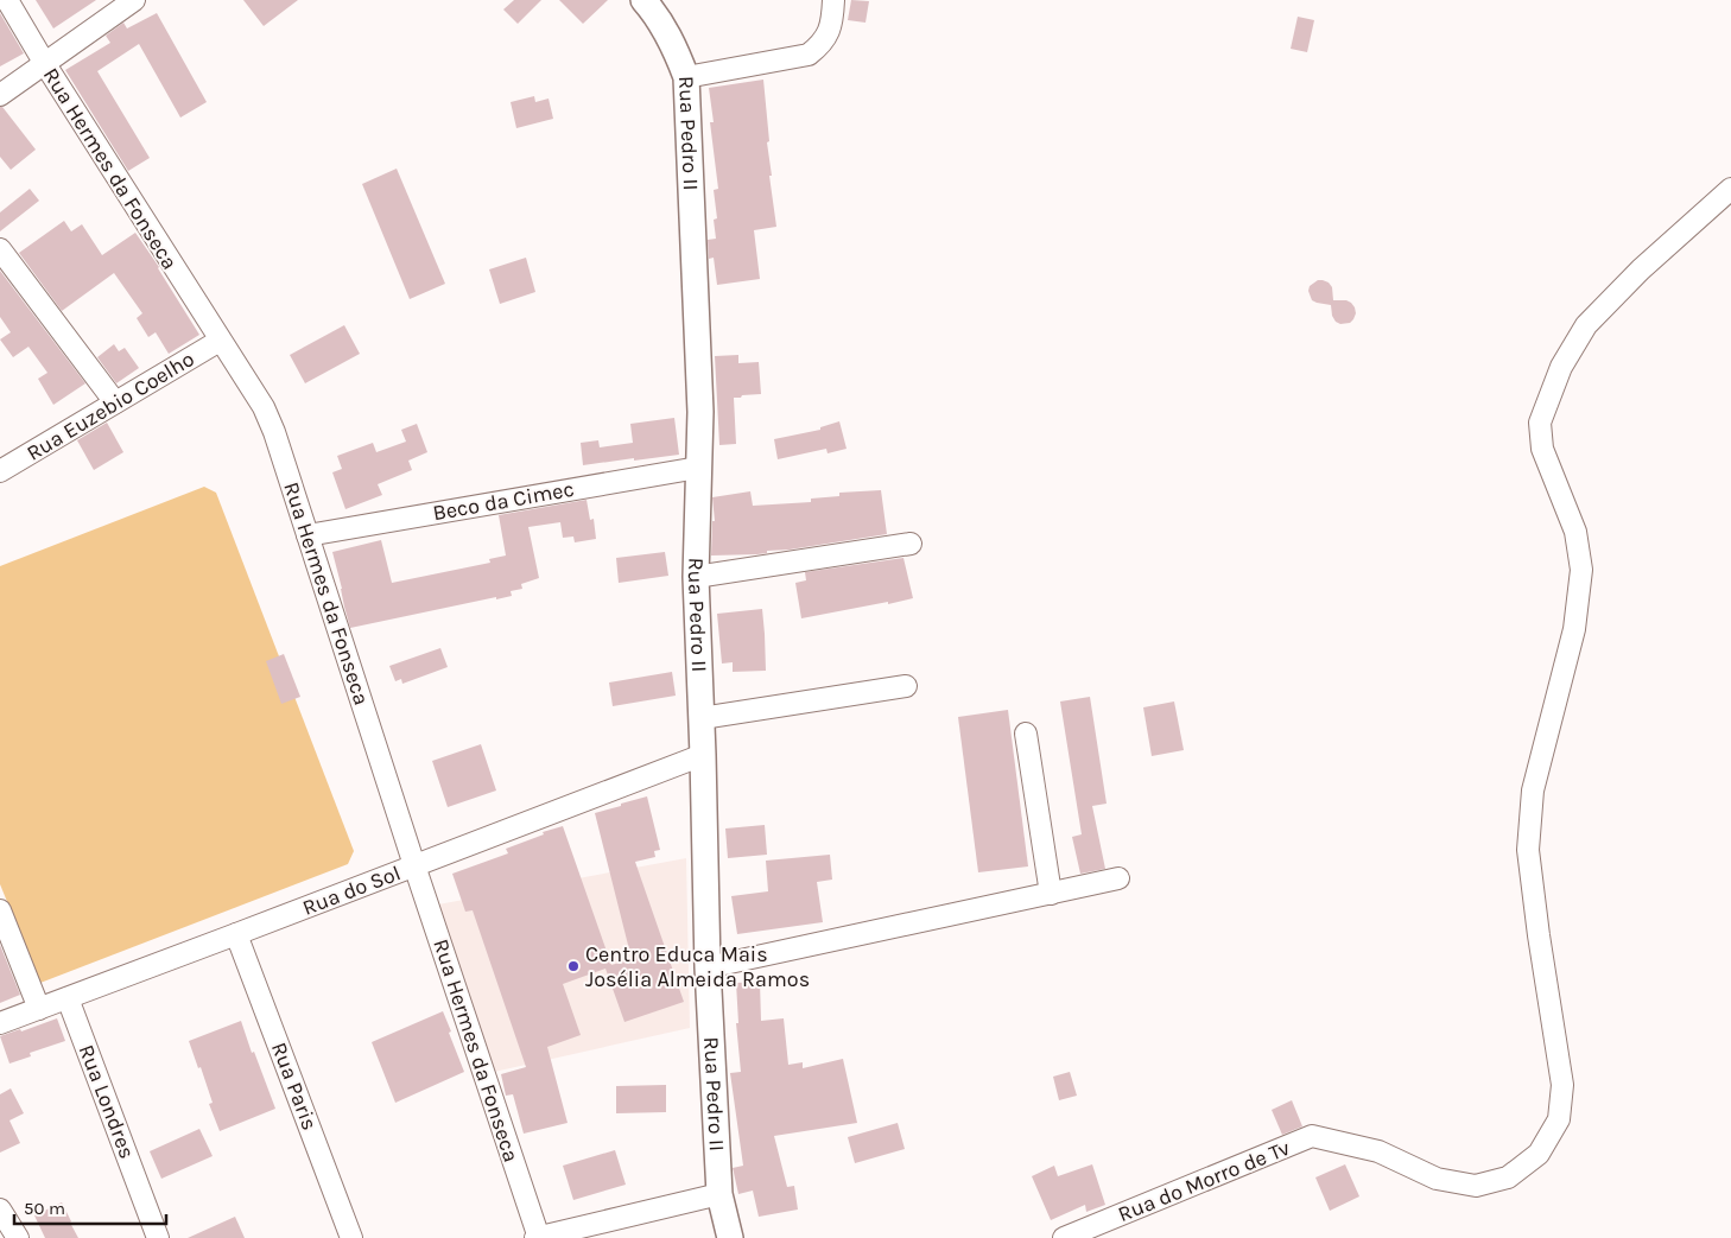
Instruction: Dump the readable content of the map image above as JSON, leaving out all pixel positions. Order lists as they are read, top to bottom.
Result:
{
  "streets": {
    "street": [
      "Rua Pedro II",
      "Rua Hermes da Fonseca",
      "Rua Euzebio Coelho",
      "Beco da Cimec",
      "Rua do Sol",
      "Rua Paris",
      "Rua Londres",
      "Rua do Morro de Tv"
    ]
  },
  "crossings": [
    ["Rua Pedro II", "Beco da Cimec"],
    ["Rua Pedro II", "Rua do Sol"],
    ["Rua Hermes da Fonseca", "Rua Euzebio Coelho"],
    ["Rua Hermes da Fonseca", "Beco da Cimec"],
    ["Rua Hermes da Fonseca", "Rua do Sol"],
    ["Rua do Sol", "Rua Paris"],
    ["Rua do Sol", "Rua Londres"]
  ],
  "places": ["Centro Educa Mais Josélia Almeida Ramos"],
  "scale_bar": "50 m"
}
